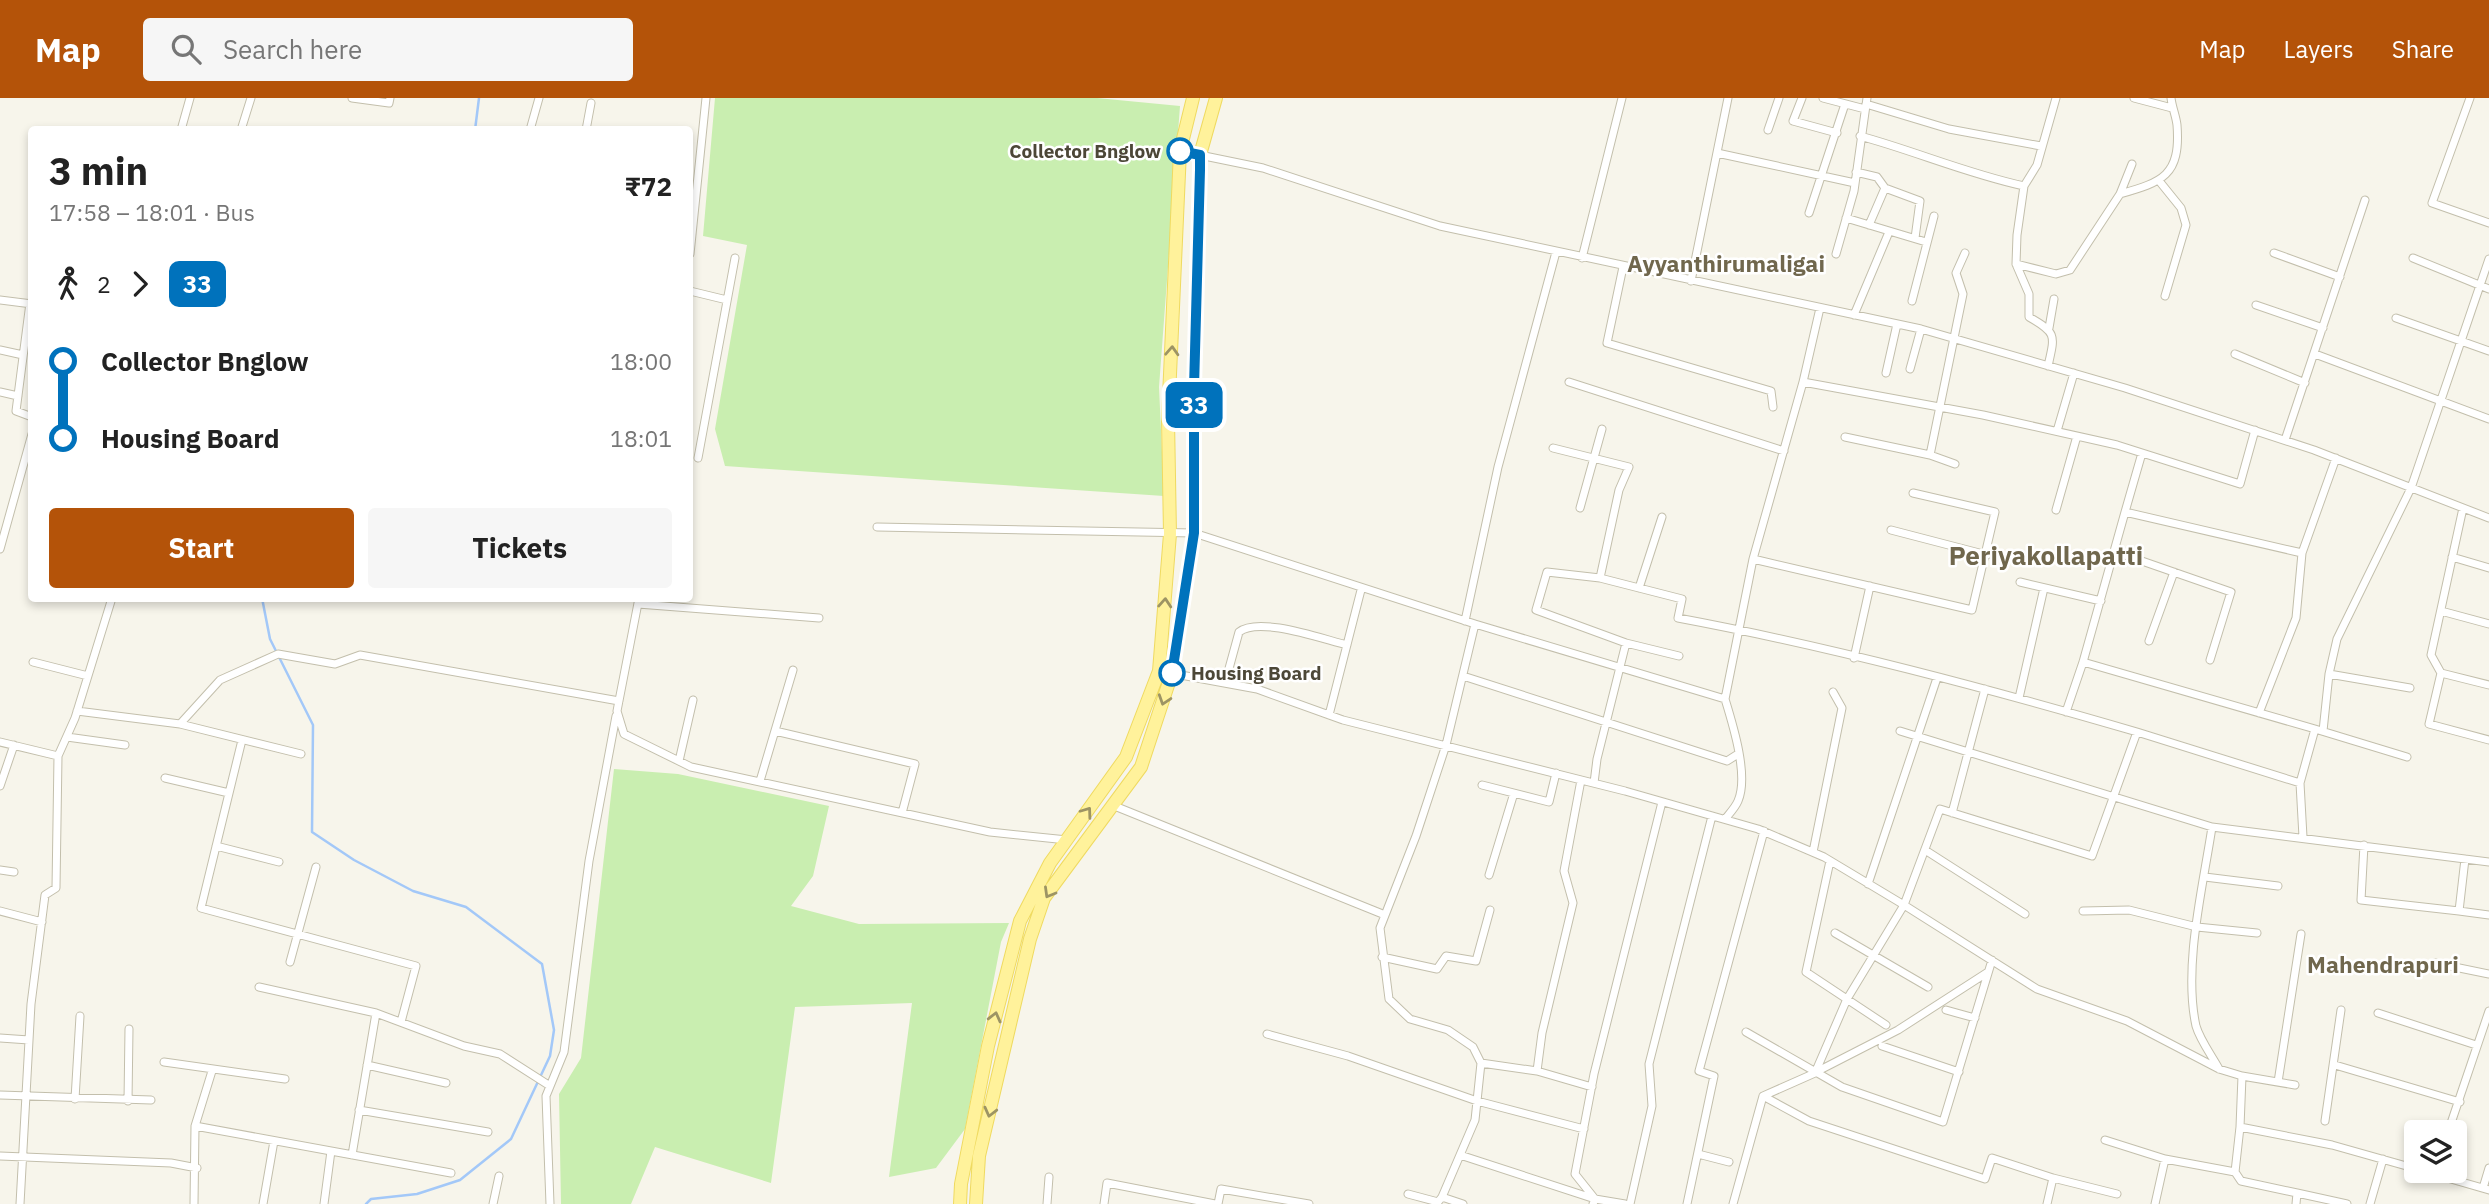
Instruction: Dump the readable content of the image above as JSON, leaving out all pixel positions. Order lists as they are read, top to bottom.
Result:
{
  "districts": ["Ayyanthirumaligai", "Periyakollapatti", "Mahendrapuri"],
  "places": ["Collector Bnglow", "Housing Board"],
  "lines": ["bus line 33"],
  "page": {
    "header": "Map",
    "search": "Search here",
    "nav": ["Map", "Layers", "Share"],
    "on_map": "33",
    "heading": ["3 min", "17:58 – 18:01 · Bus", "₹72"],
    "legs": ["2", "33"],
    "list": [
      {
        "name": "Collector Bnglow",
        "value": "18:00"
      },
      {
        "name": "Housing Board",
        "value": "18:01"
      }
    ],
    "buttons": ["Start", "Tickets"]
  }
}
